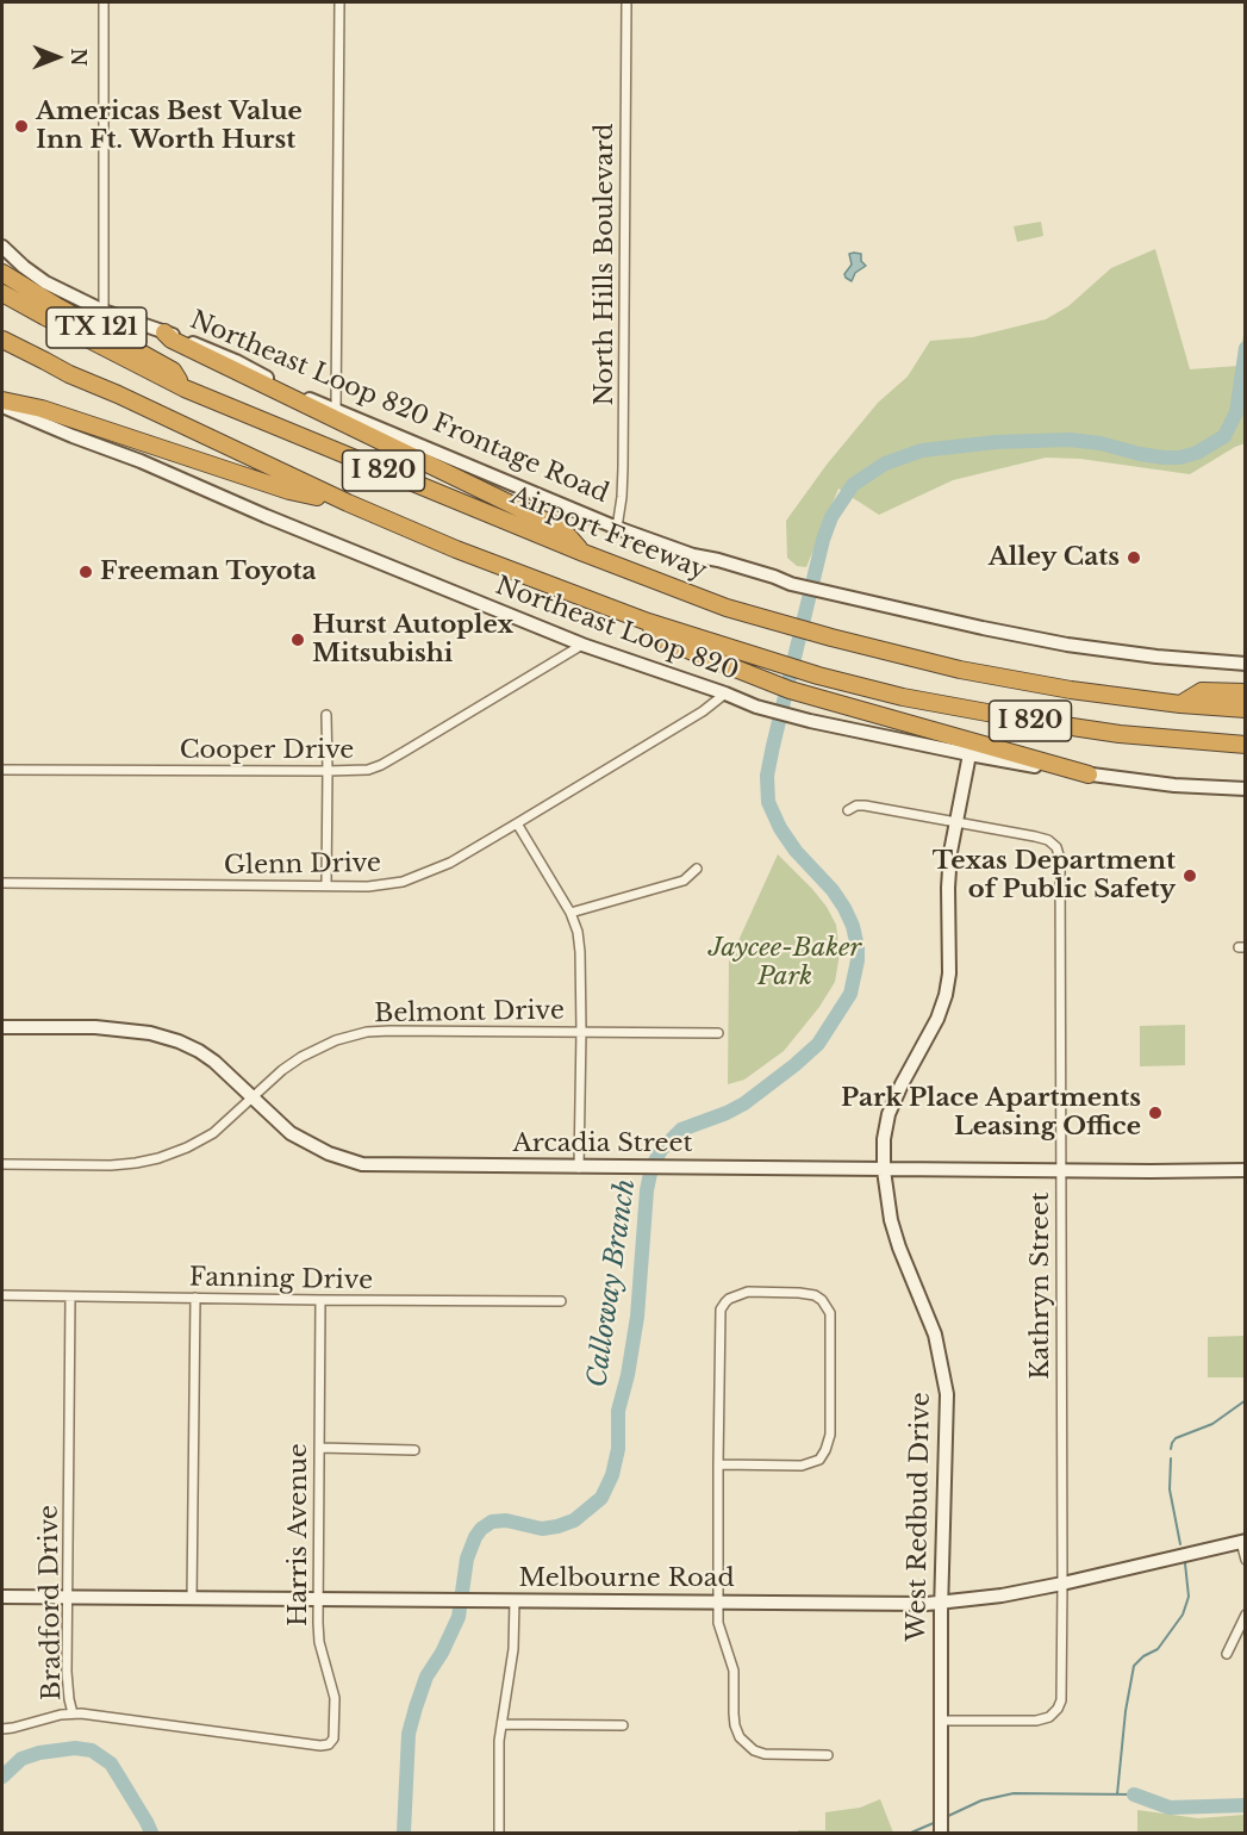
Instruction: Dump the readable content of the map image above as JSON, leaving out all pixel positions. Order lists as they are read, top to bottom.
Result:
{
  "streets": {
    "highway": ["TX 121", "I 820", "Airport Freeway"],
    "street": [
      "North Hills Boulevard",
      "Northeast Loop 820 Frontage Road",
      "Northeast Loop 820",
      "Cooper Drive",
      "Glenn Drive",
      "Belmont Drive",
      "Arcadia Street",
      "Fanning Drive",
      "Kathryn Street",
      "West Redbud Drive",
      "Harris Avenue",
      "Melbourne Road",
      "Bradford Drive"
    ]
  },
  "crossings": [
    ["North Hills Boulevard", "Northeast Loop 820 Frontage Road"],
    ["TX 121", "I 820"],
    ["I 820", "Airport Freeway"],
    ["Northeast Loop 820", "Cooper Drive"],
    ["Northeast Loop 820", "Glenn Drive"],
    ["Northeast Loop 820", "West Redbud Drive"],
    ["Belmont Drive", "Arcadia Street"],
    ["Arcadia Street", "Kathryn Street"],
    ["Arcadia Street", "West Redbud Drive"],
    ["Fanning Drive", "Harris Avenue"],
    ["Fanning Drive", "Bradford Drive"],
    ["Kathryn Street", "West Redbud Drive"],
    ["Kathryn Street", "Melbourne Road"],
    ["West Redbud Drive", "Melbourne Road"],
    ["Harris Avenue", "Melbourne Road"],
    ["Harris Avenue", "Bradford Drive"],
    ["Melbourne Road", "Bradford Drive"]
  ],
  "water": ["Calloway Branch"],
  "parks": ["Jaycee-Baker Park"],
  "places": [
    "Americas Best Value Inn Ft. Worth Hurst",
    "Alley Cats",
    "Freeman Toyota",
    "Hurst Autoplex Mitsubishi",
    "Texas Department of Public Safety",
    "Park Place Apartments Leasing Office"
  ],
  "north": "right"
}
